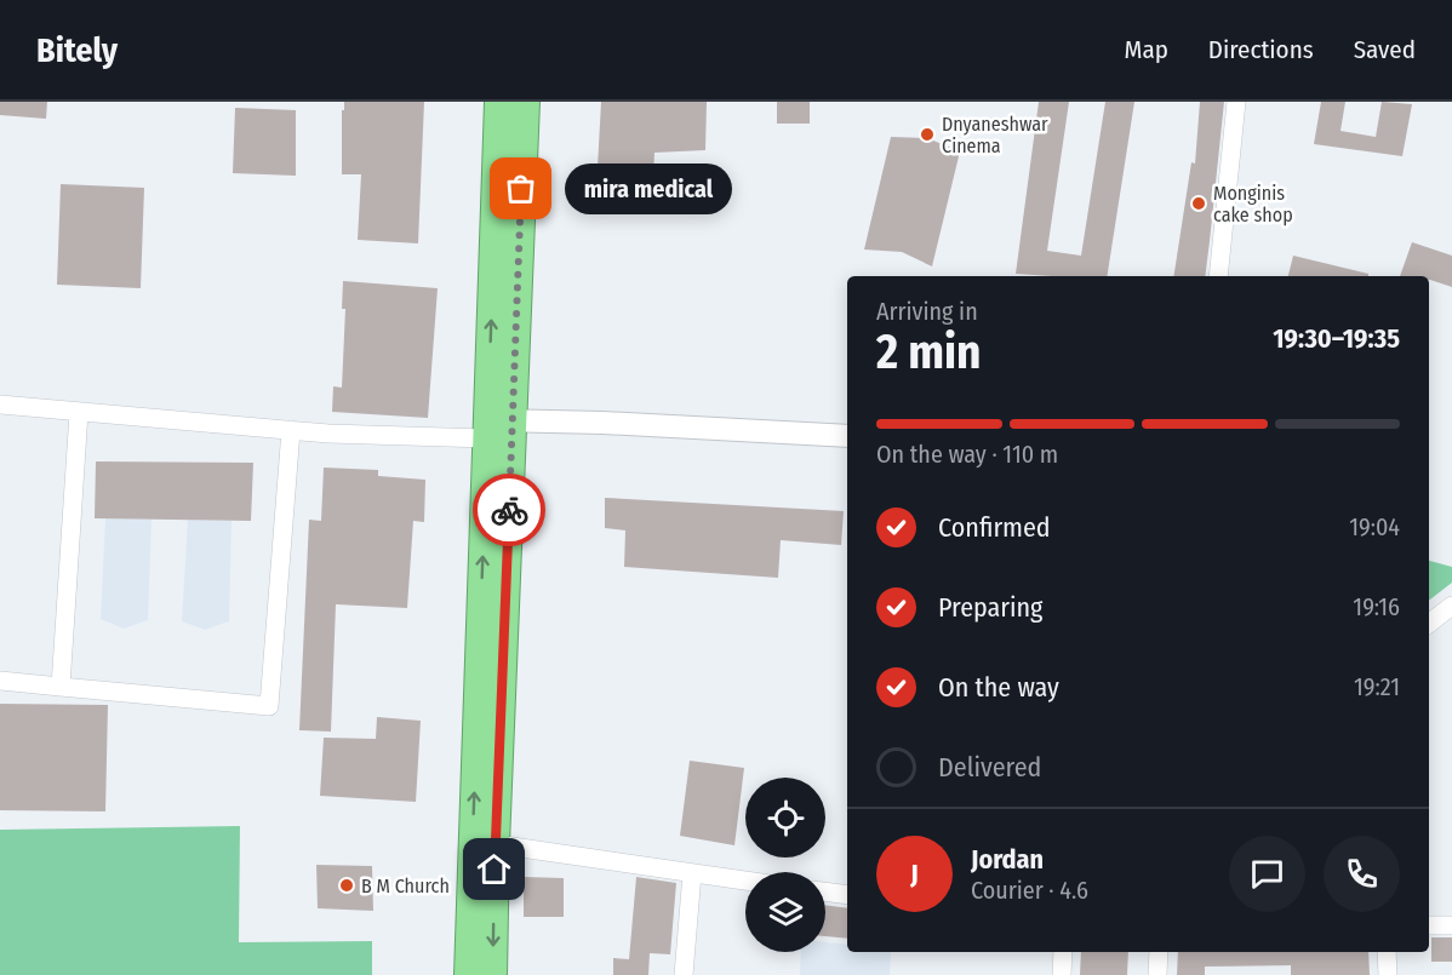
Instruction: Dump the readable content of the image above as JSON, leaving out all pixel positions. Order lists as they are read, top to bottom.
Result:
{
  "places": [
    "Dnyaneshwar Cinema",
    "mira medical",
    "Monginis cake shop",
    "B M Church"
  ],
  "page": {
    "header": "Bitely",
    "nav": ["Map", "Directions", "Saved"],
    "bubble": "mira medical",
    "heading": ["2 min", "Arriving in", "19:30–19:35"],
    "panel": ["Jordan", "Courier · 4.6"],
    "bar": "On the way · 110 m",
    "list": [
      ["Confirmed", "19:04"],
      ["Preparing", "19:16"],
      ["On the way", "19:21"],
      "Delivered"
    ],
    "round": "J"
  }
}
